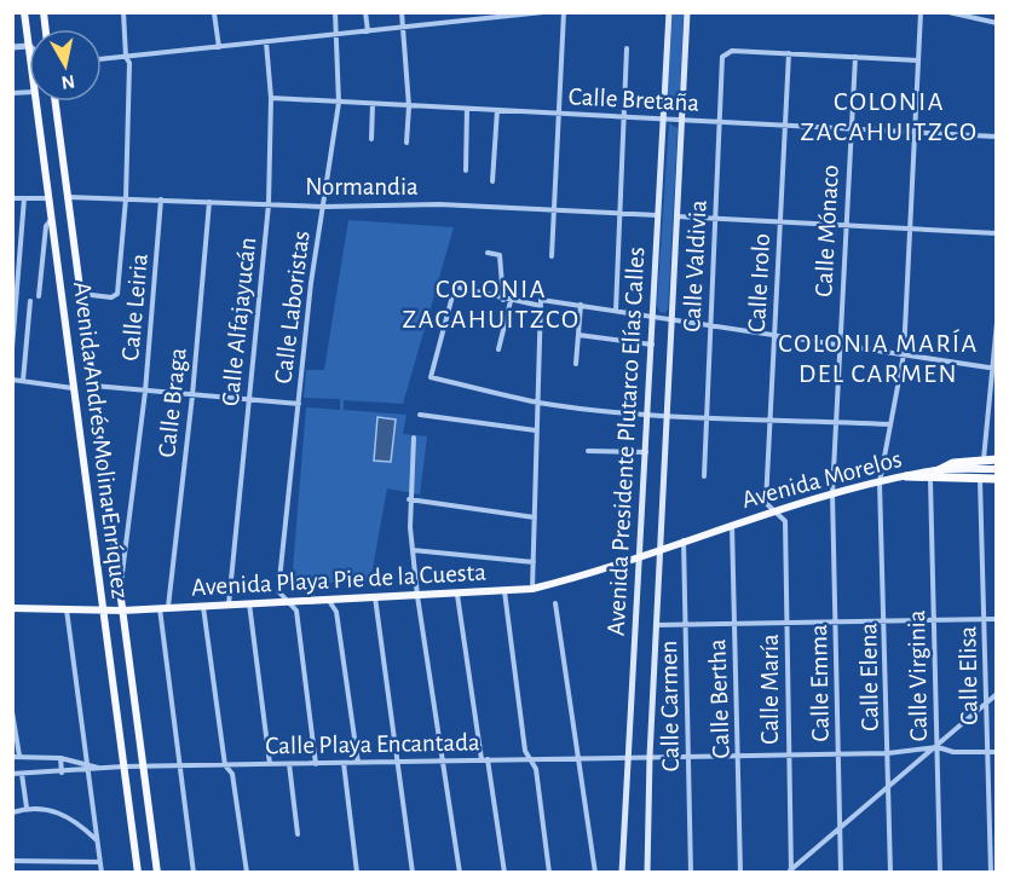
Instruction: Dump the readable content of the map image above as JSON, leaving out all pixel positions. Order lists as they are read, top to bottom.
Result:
{
  "streets": {
    "main road": [
      "Avenida Andrés Molina Enríquez",
      "Avenida Presidente Plutarco Elías Calles",
      "Avenida Morelos",
      "Avenida Playa Pie de la Cuesta"
    ],
    "street": [
      "Calle Bretaña",
      "Normandia",
      "Calle Mónaco",
      "Calle Valdivia",
      "Calle Irolo",
      "Calle Leiria",
      "Calle Laboristas",
      "Calle Alfajayucán",
      "Calle Braga",
      "Calle Virginia",
      "Calle Elisa",
      "Calle Elena",
      "Calle Emma",
      "Calle María",
      "Calle Bertha",
      "Calle Carmen",
      "Calle Playa Encantada"
    ]
  },
  "crossings": [
    ["Calle Bretaña", "Calle Mónaco"],
    ["Calle Bretaña", "Calle Valdivia"],
    ["Calle Bretaña", "Calle Irolo"],
    ["Calle Bretaña", "Calle Laboristas"],
    ["Calle Bretaña", "Calle Alfajayucán"],
    ["Calle Bretaña", "Avenida Presidente Plutarco Elías Calles"],
    ["Calle Bretaña", "Calle Elena"],
    ["Normandia", "Calle Leiria"],
    ["Normandia", "Calle Laboristas"],
    ["Normandia", "Calle Alfajayucán"],
    ["Normandia", "Calle Braga"],
    ["Normandia", "Avenida Andrés Molina Enríquez"],
    ["Normandia", "Avenida Presidente Plutarco Elías Calles"],
    ["Calle Mónaco", "Avenida Morelos"],
    ["Calle Mónaco", "Calle Emma"],
    ["Calle Valdivia", "Calle Irolo"],
    ["Calle Irolo", "Avenida Morelos"],
    ["Calle Irolo", "Calle María"],
    ["Calle Leiria", "Avenida Andrés Molina Enríquez"],
    ["Calle Laboristas", "Avenida Playa Pie de la Cuesta"],
    ["Calle Laboristas", "Calle Playa Encantada"],
    ["Calle Alfajayucán", "Avenida Playa Pie de la Cuesta"],
    ["Calle Braga", "Avenida Playa Pie de la Cuesta"],
    ["Calle Braga", "Calle Playa Encantada"],
    ["Avenida Andrés Molina Enríquez", "Avenida Playa Pie de la Cuesta"],
    ["Avenida Andrés Molina Enríquez", "Calle Playa Encantada"],
    ["Avenida Presidente Plutarco Elías Calles", "Avenida Morelos"],
    ["Avenida Presidente Plutarco Elías Calles", "Avenida Playa Pie de la Cuesta"],
    ["Avenida Presidente Plutarco Elías Calles", "Calle Playa Encantada"],
    ["Avenida Morelos", "Avenida Playa Pie de la Cuesta"],
    ["Avenida Morelos", "Calle Elena"],
    ["Avenida Morelos", "Calle Emma"],
    ["Avenida Morelos", "Calle María"],
    ["Avenida Morelos", "Calle Bertha"],
    ["Avenida Morelos", "Calle Carmen"],
    ["Calle Virginia", "Calle Playa Encantada"],
    ["Calle Elisa", "Calle Playa Encantada"],
    ["Calle Elena", "Calle Playa Encantada"],
    ["Calle Emma", "Calle Playa Encantada"],
    ["Calle María", "Calle Playa Encantada"],
    ["Calle Bertha", "Calle Playa Encantada"],
    ["Calle Carmen", "Calle Playa Encantada"]
  ],
  "districts": ["COLONIA ZACAHUITZCO", "COLONIA ZACAHUITZCO", "COLONIA MARÍA DEL CARMEN"],
  "north": "bottom"
}
